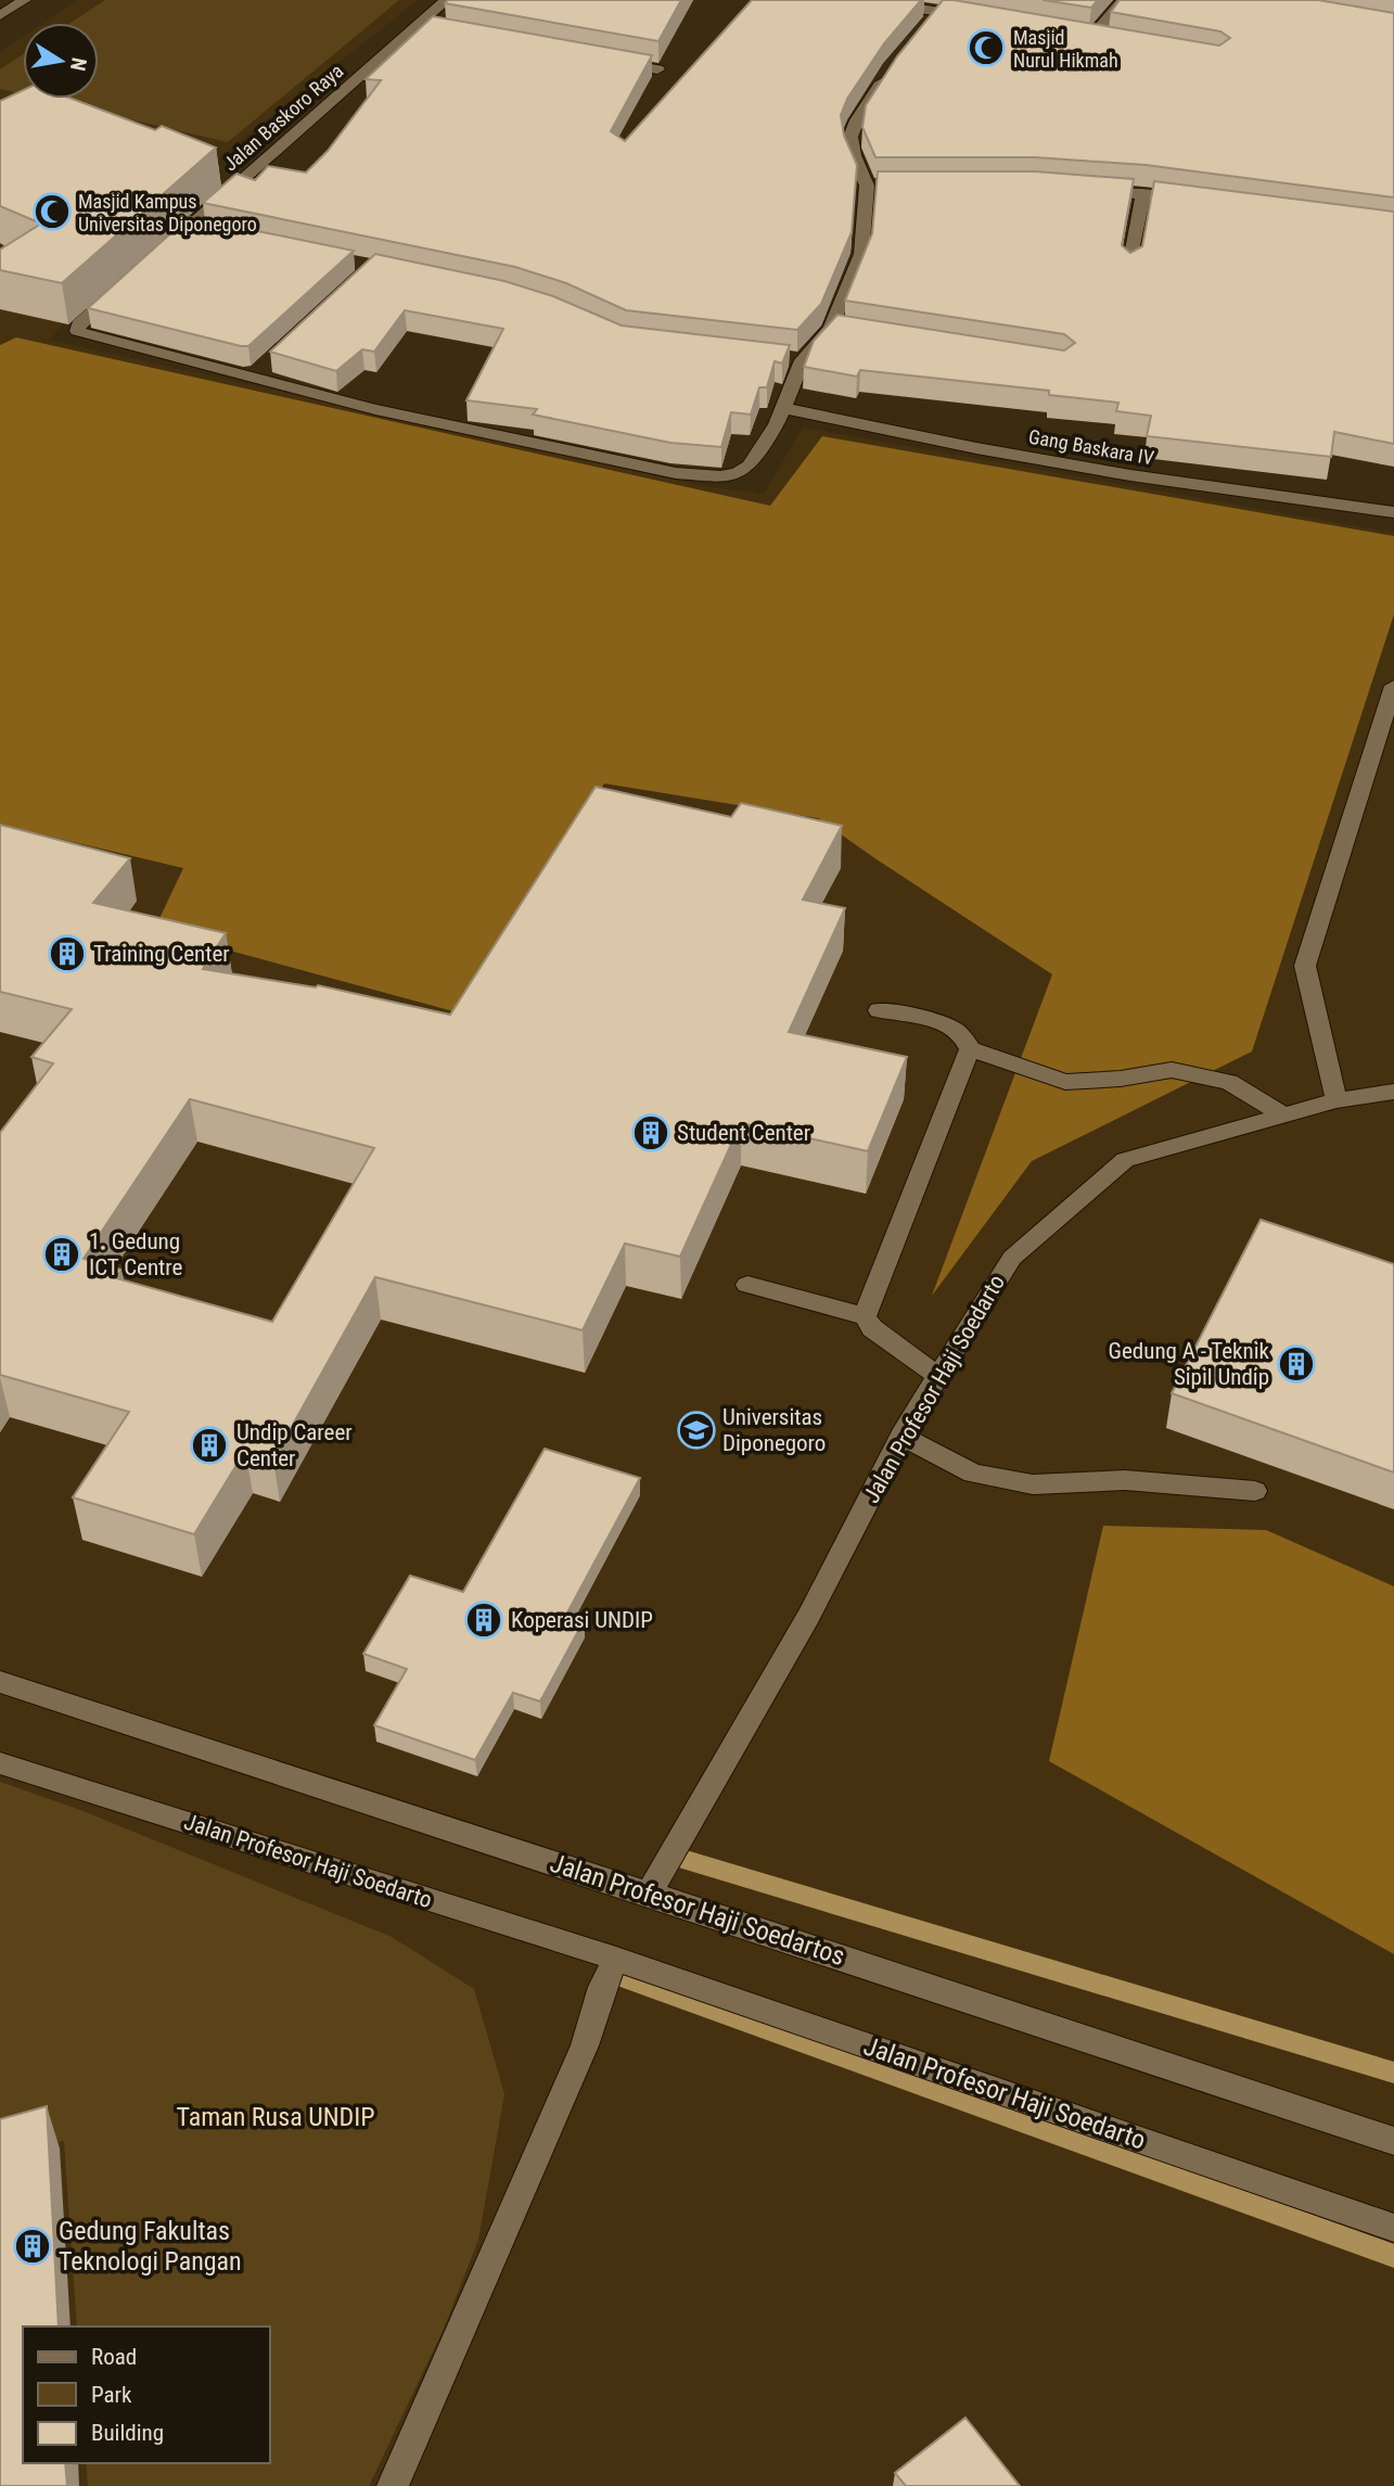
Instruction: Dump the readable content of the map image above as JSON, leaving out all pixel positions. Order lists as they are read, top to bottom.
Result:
{
  "streets": {
    "street": [
      "Jalan Baskoro Raya",
      "Gang Baskara IV",
      "Jalan Profesor Haji Soedarto",
      "Jalan Profesor Haji Soedartos"
    ]
  },
  "crossings": [
    ["Jalan Profesor Haji Soedarto", "Jalan Profesor Haji Soedartos"]
  ],
  "parks": ["Taman Rusa UNDIP"],
  "places": {
    "mosque": ["Masjid Nurul Hikmah", "Masjid Kampus Universitas Diponegoro"],
    "building": [
      "Training Center",
      "Student Center",
      "1. Gedung ICT Centre",
      "Gedung A - Teknik Sipil Undip",
      "Undip Career Center",
      "Koperasi UNDIP",
      "Gedung Fakultas Teknologi Pangan"
    ],
    "school or university": ["Universitas Diponegoro"]
  },
  "legend": ["Road", "Park", "Building"],
  "north": "right"
}
